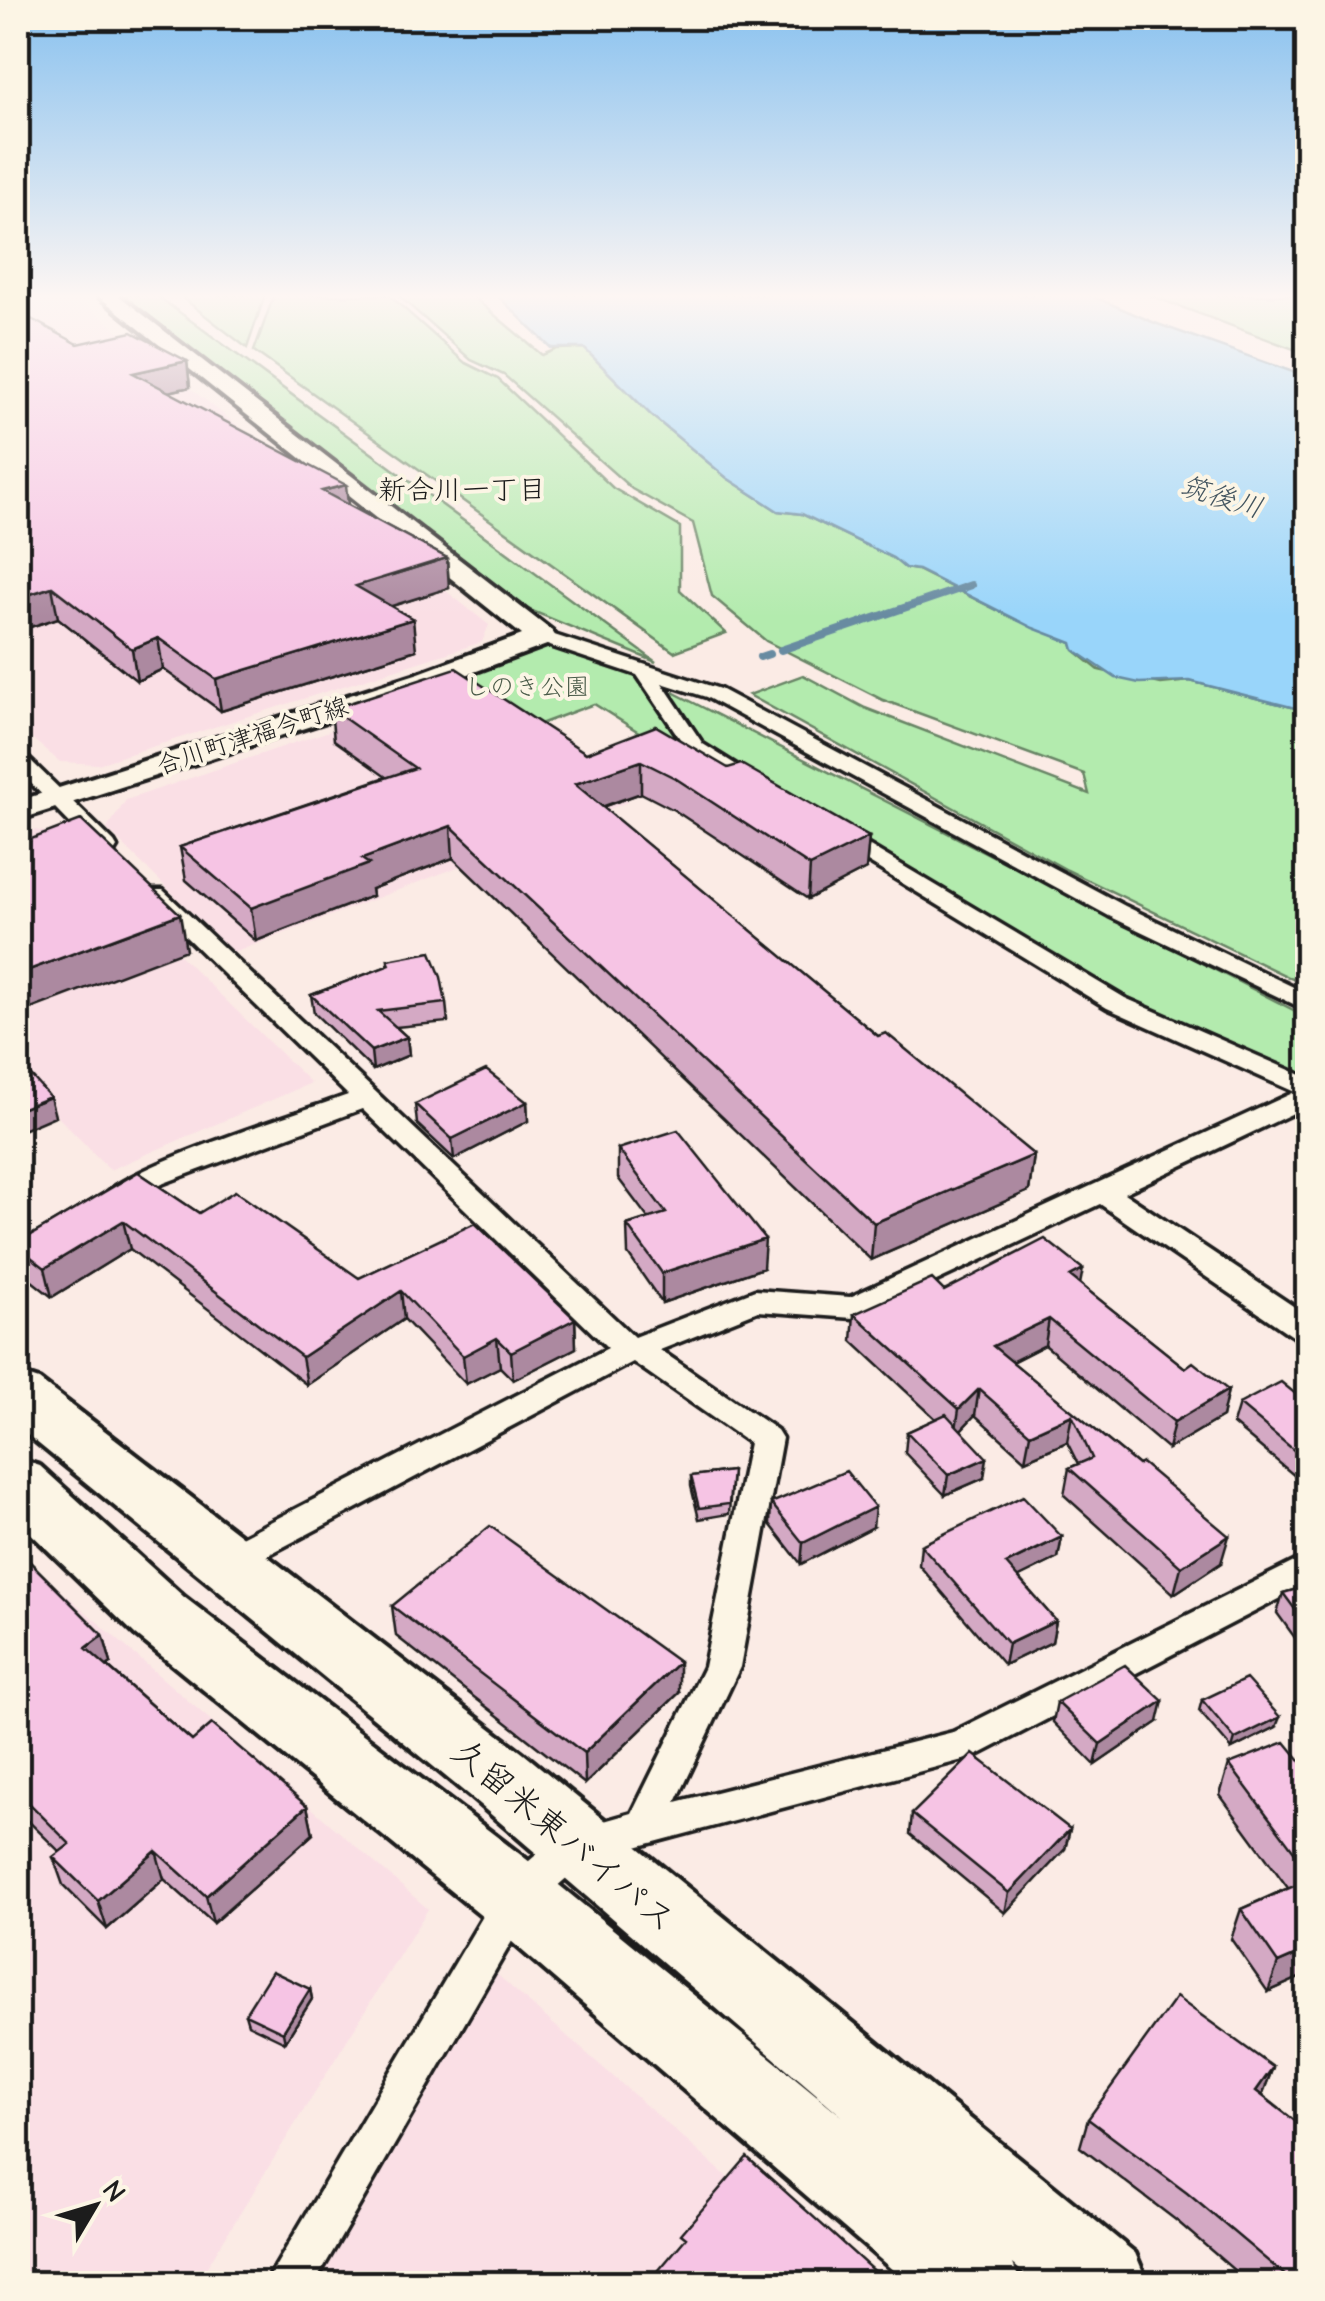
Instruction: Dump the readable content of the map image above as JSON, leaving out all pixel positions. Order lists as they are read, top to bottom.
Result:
{
  "streets": {
    "highway": ["久留米東バイパス"],
    "street": ["合川町津福今町線"]
  },
  "districts": ["新合川一丁目"],
  "water": ["筑後川"],
  "parks": ["しのき公園"],
  "north": "top right"
}
